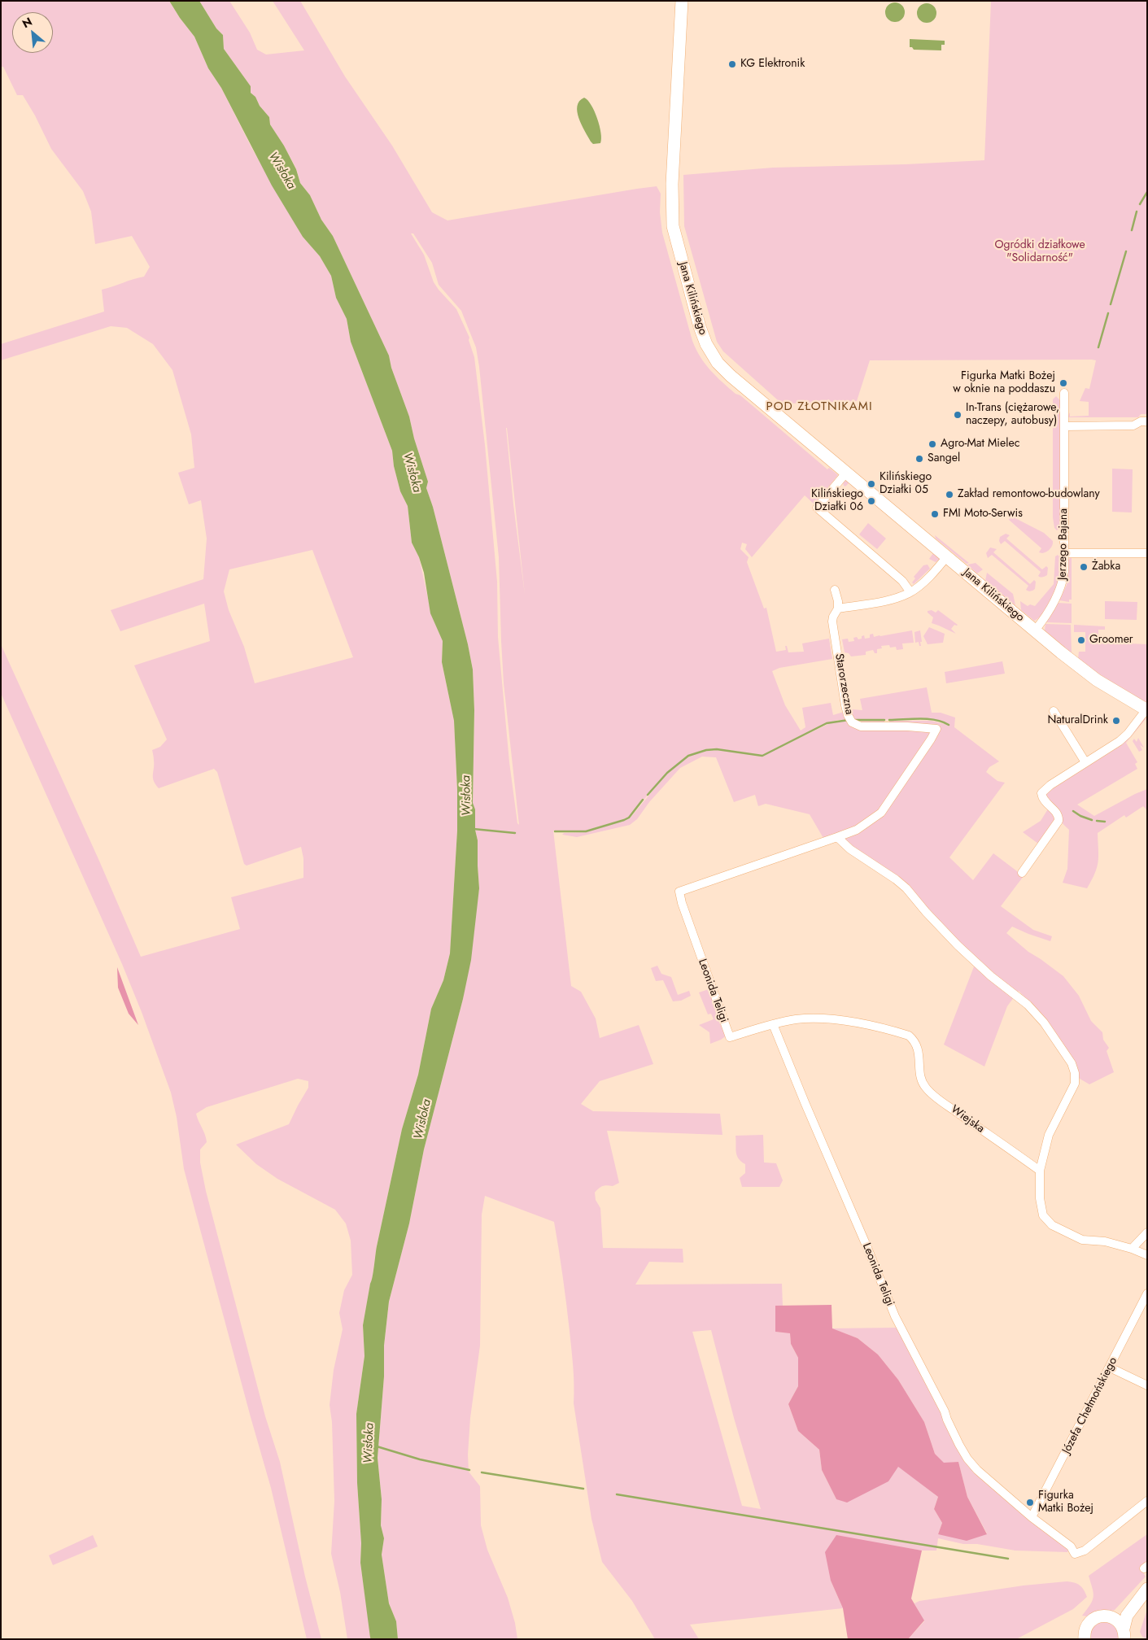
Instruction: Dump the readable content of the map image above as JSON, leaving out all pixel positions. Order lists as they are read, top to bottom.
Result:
{
  "streets": {
    "street": [
      "Jana Kilińskiego",
      "Jerzego Bajana",
      "Starorzeczna",
      "Leonida Teligi",
      "Wiejska",
      "Józefa Chełmońskiego"
    ]
  },
  "crossings": [
    ["Jana Kilińskiego", "Jerzego Bajana"],
    ["Starorzeczna", "Leonida Teligi"],
    ["Leonida Teligi", "Wiejska"],
    ["Leonida Teligi", "Józefa Chełmońskiego"]
  ],
  "districts": ["POD ZŁOTNIKAMI"],
  "water": ["Wisłoka"],
  "parks": ["Ogródki działkowe \"Solidarność\""],
  "places": [
    "KG Elektronik",
    "Figurka Matki Bożej w oknie na poddaszu",
    "In-Trans (ciężarowe, naczepy, autobusy)",
    "Agro-Mat Mielec",
    "Sangel",
    "Kilińskiego Działki 05",
    "Zakład remontowo-budowlany",
    "Kilińskiego Działki 06",
    "FMI Moto-Serwis",
    "Żabka",
    "Groomer",
    "NaturalDrink",
    "Figurka Matki Bożej"
  ],
  "north": "top left"
}
